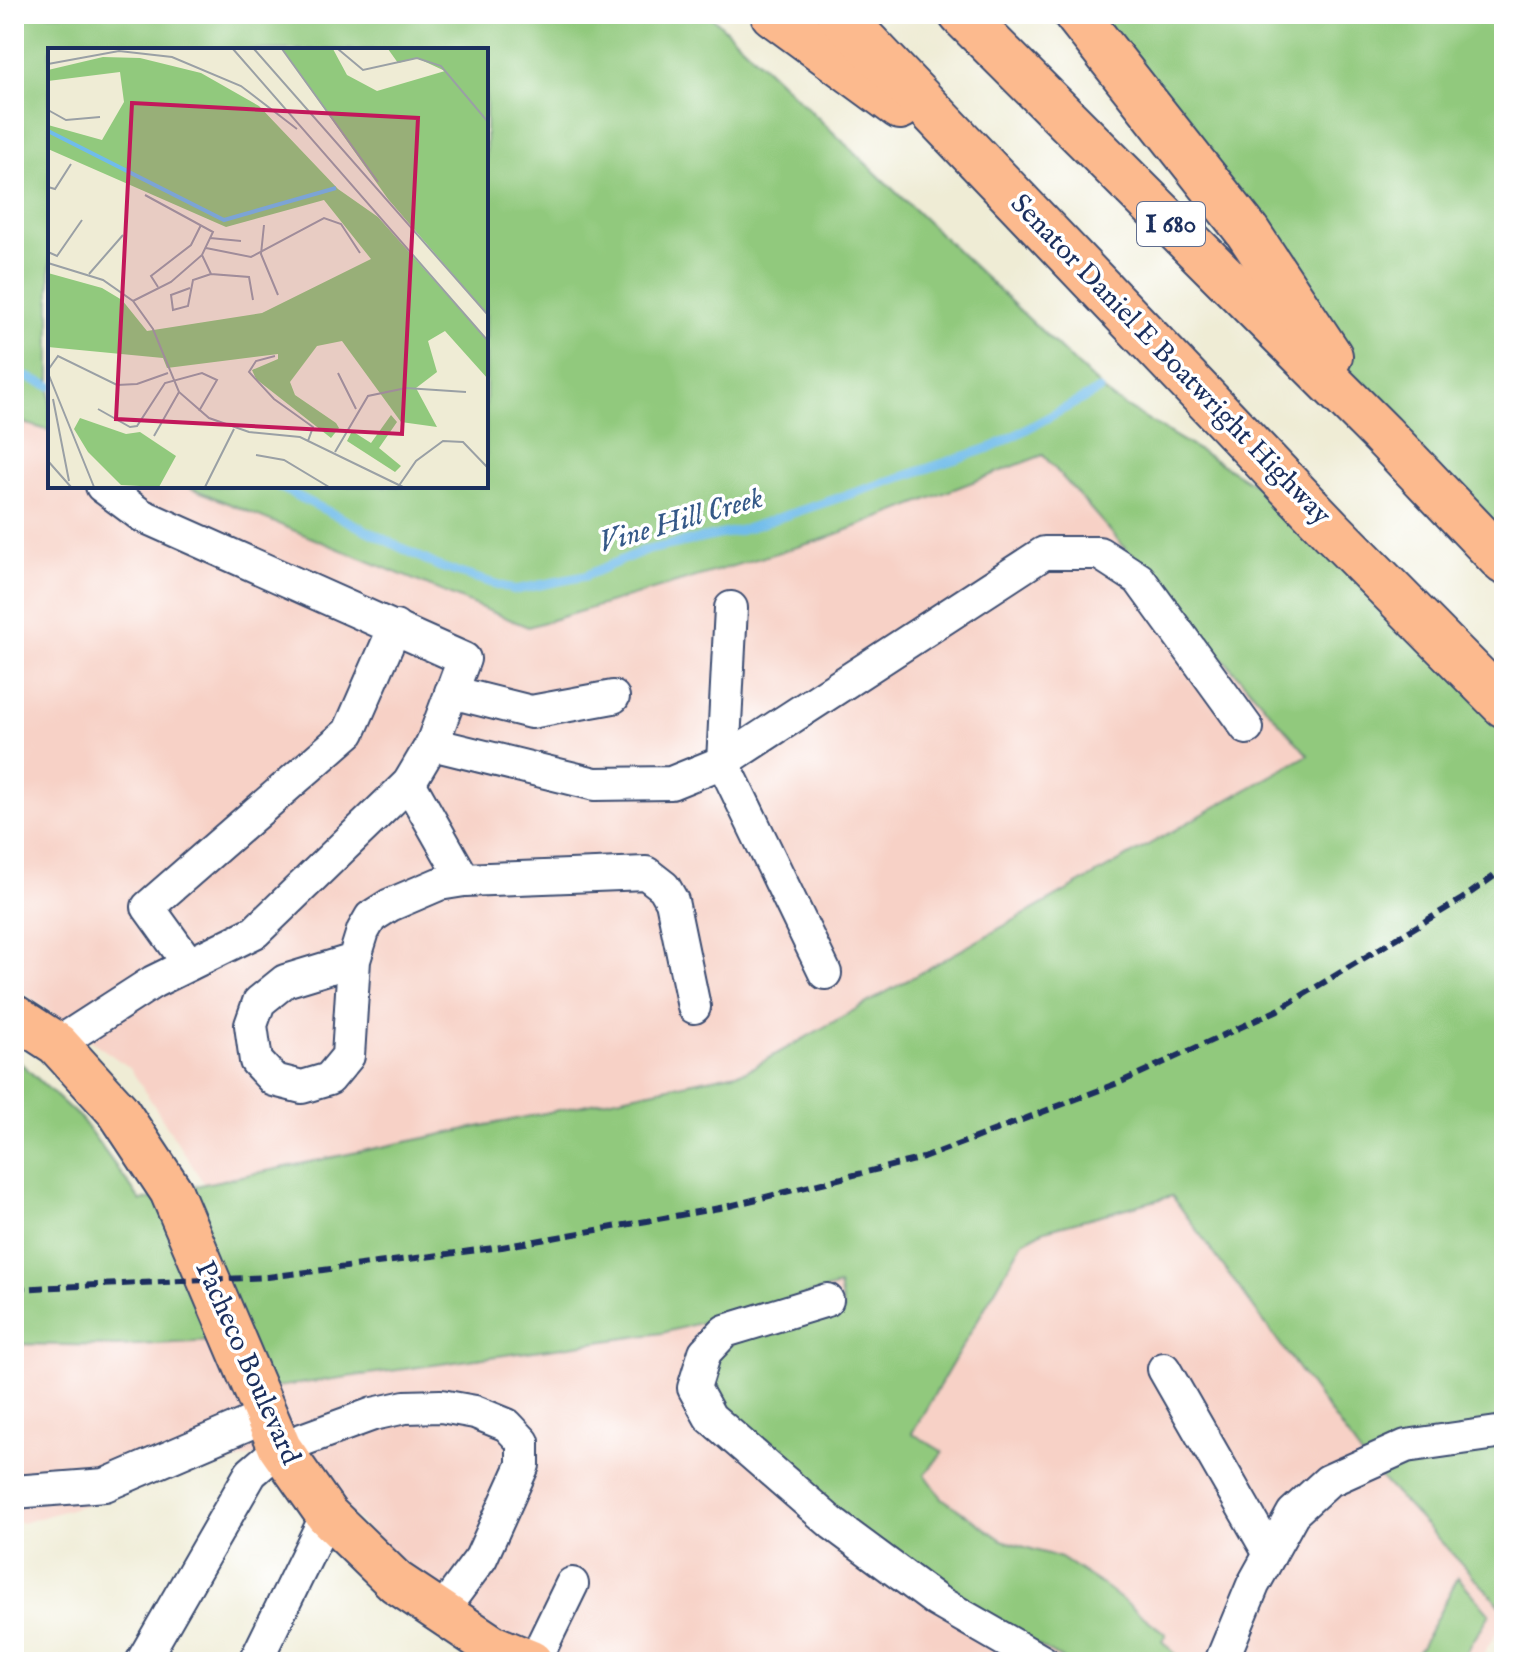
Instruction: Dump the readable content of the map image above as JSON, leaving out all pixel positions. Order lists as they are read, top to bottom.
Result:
{
  "streets": {
    "highway": ["I 680", "Senator Daniel E Boatwright Highway"],
    "main road": ["Pacheco Boulevard"]
  },
  "water": ["Vine Hill Creek"]
}
